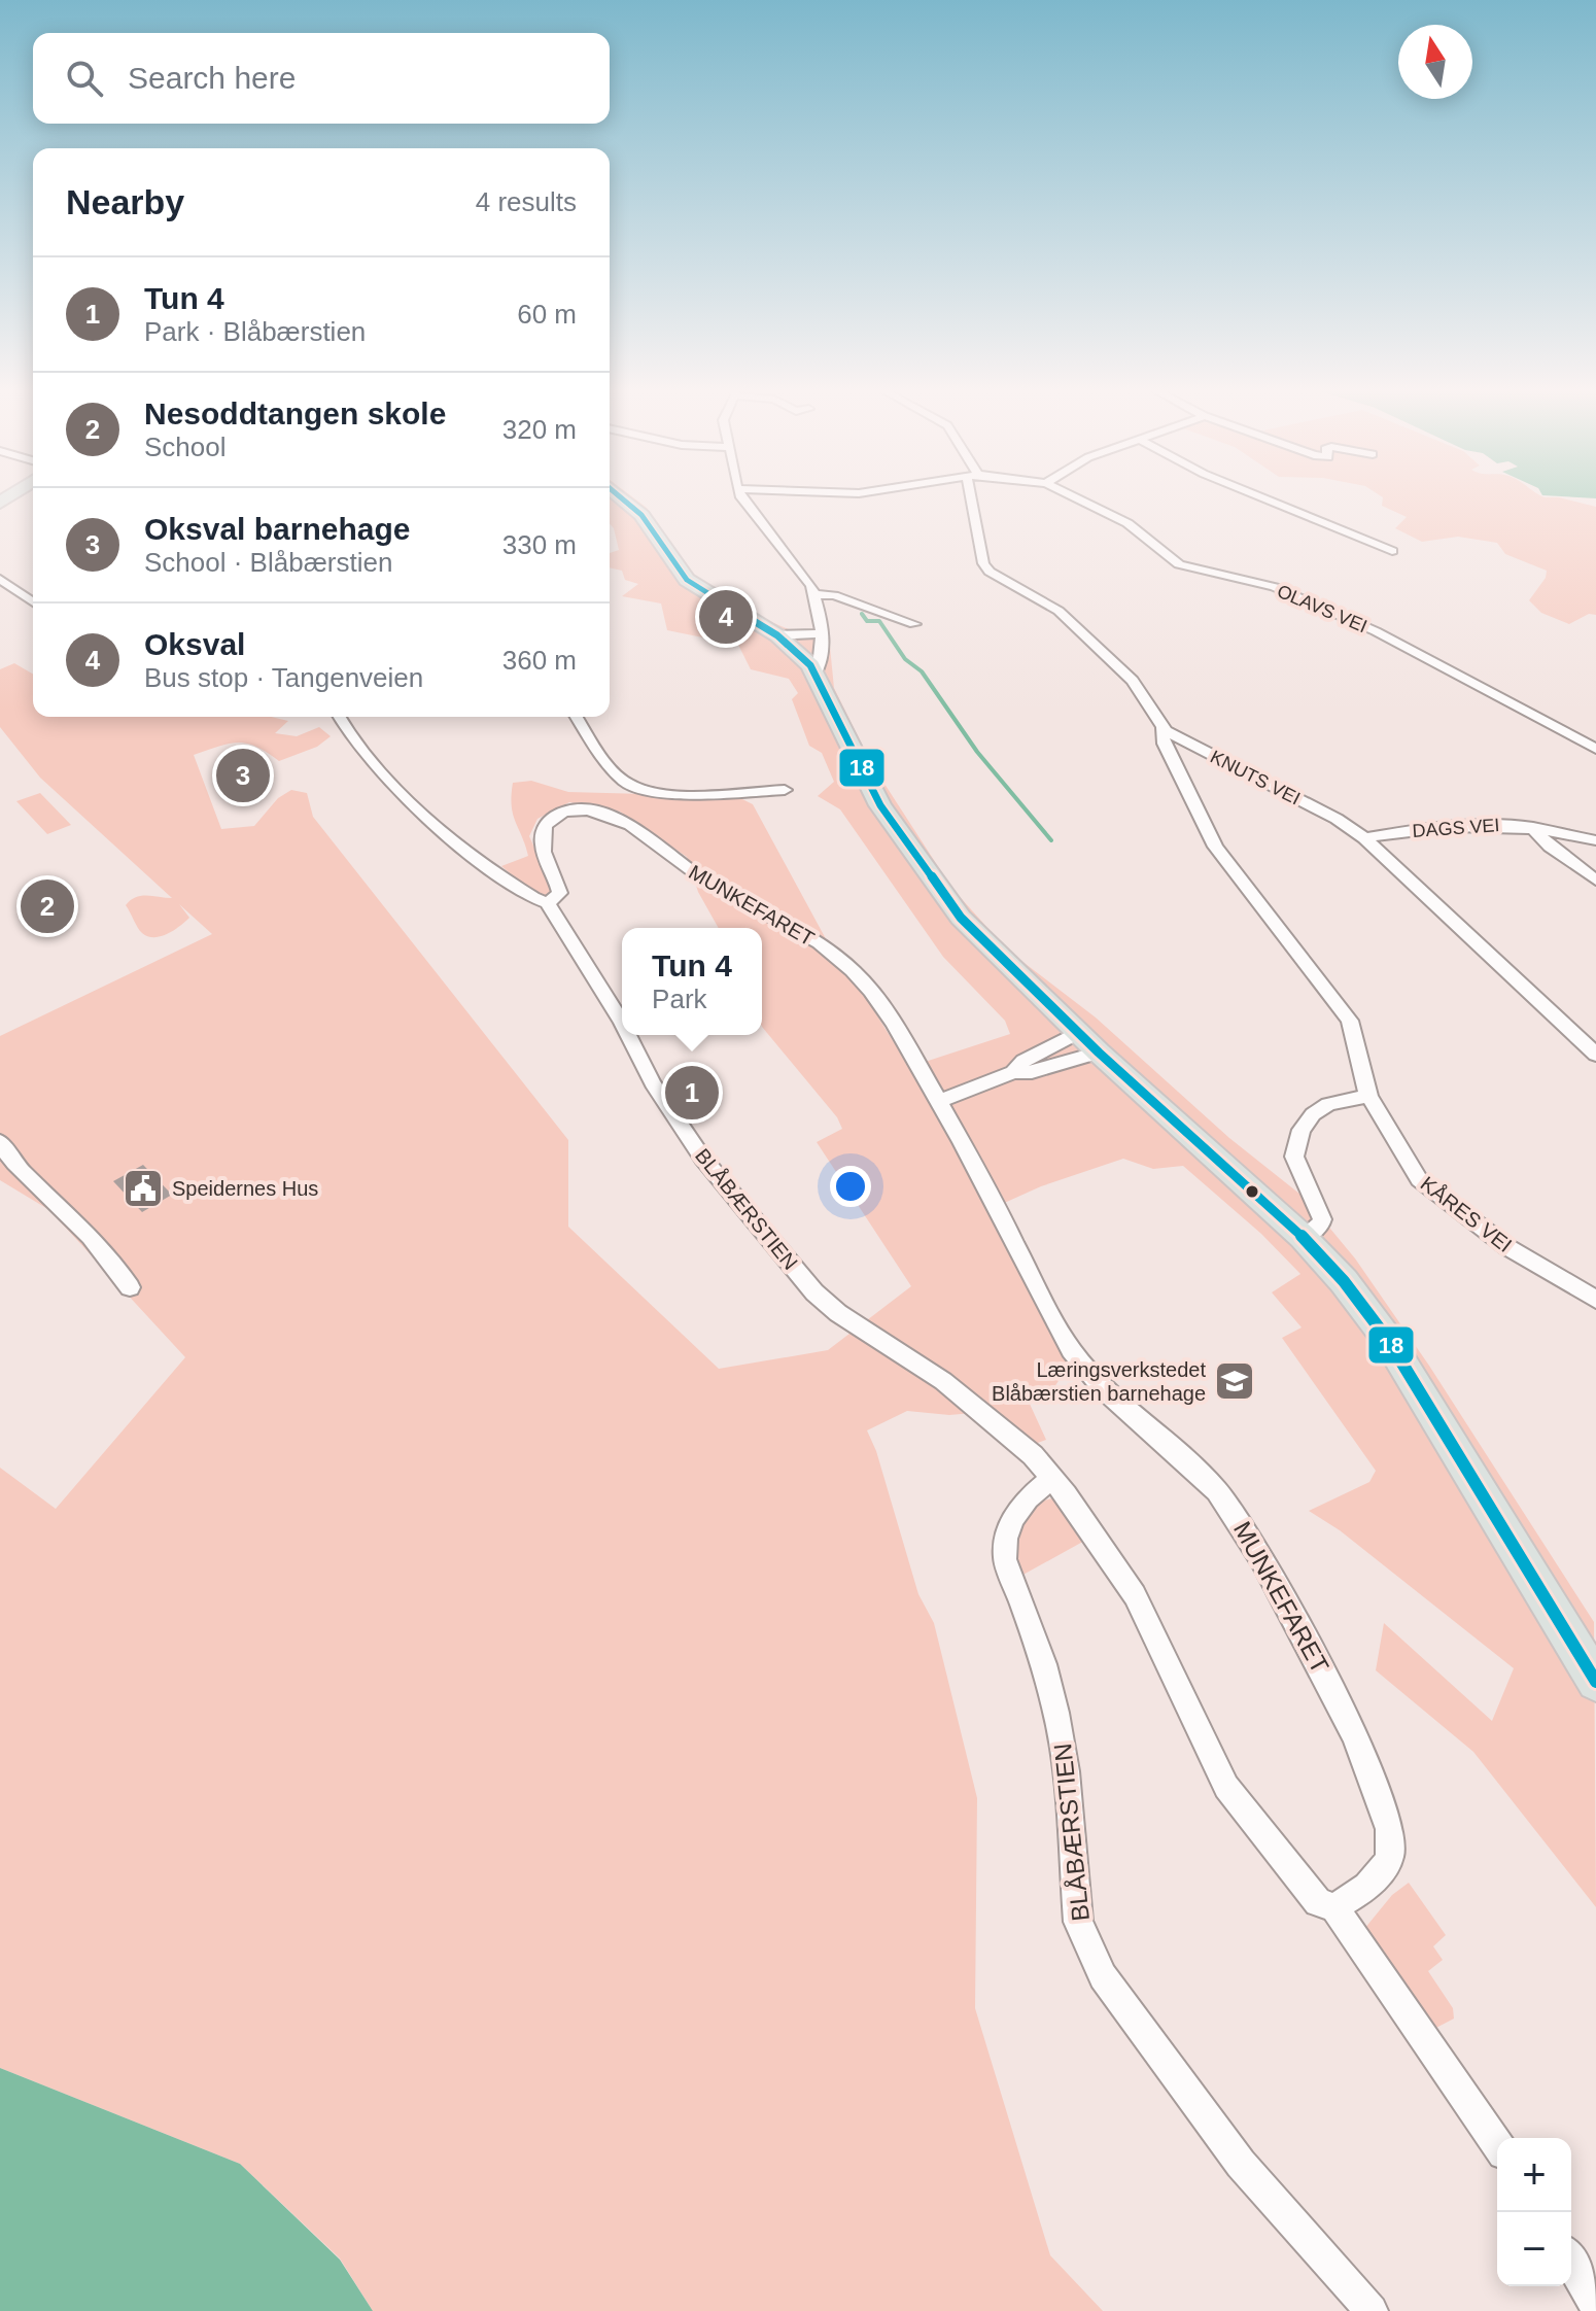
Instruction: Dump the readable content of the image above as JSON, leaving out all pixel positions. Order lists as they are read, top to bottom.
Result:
{
  "streets": {
    "street": [
      "OLAVS VEI",
      "KNUTS VEI",
      "DAGS VEI",
      "MUNKEFARET",
      "BLÅBÆRSTIEN",
      "KÅRES VEI"
    ]
  },
  "crossings": [
    ["KNUTS VEI", "DAGS VEI"],
    ["KNUTS VEI", "KÅRES VEI"],
    ["MUNKEFARET", "BLÅBÆRSTIEN"]
  ],
  "places": {
    "public building": ["Speidernes Hus"],
    "school or university": ["Læringsverkstedet Blåbærstien barnehage"]
  },
  "lines": ["transit line 18"],
  "north": "top",
  "page": {
    "search": "Search here",
    "heading": ["Nearby", "4 results"],
    "list": [
      {
        "mark": "1",
        "name": "Tun 4",
        "note": "Park · Blåbærstien",
        "value": "60 m"
      },
      {
        "mark": "2",
        "name": "Nesoddtangen skole",
        "note": "School",
        "value": "320 m"
      },
      {
        "mark": "3",
        "name": "Oksval barnehage",
        "note": "School · Blåbærstien",
        "value": "330 m"
      },
      {
        "mark": "4",
        "name": "Oksval",
        "note": "Bus stop · Tangenveien",
        "value": "360 m"
      }
    ],
    "pins": [
      "4",
      "3",
      "2",
      "1"
    ],
    "popup": ["Tun 4", "Park"],
    "map_buttons": ["+", "−"]
  }
}
